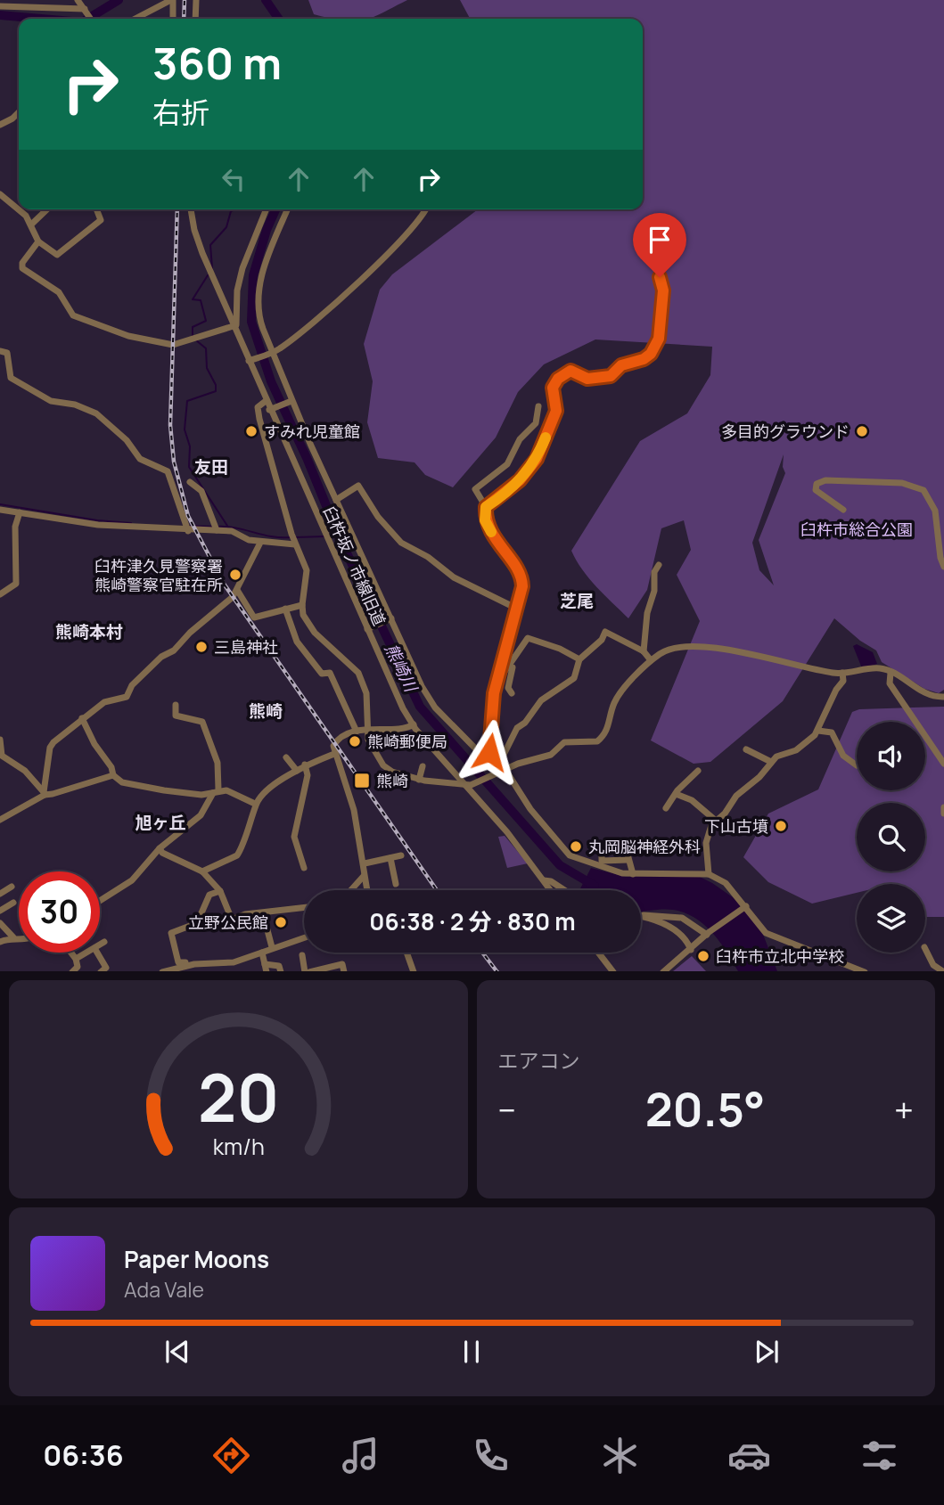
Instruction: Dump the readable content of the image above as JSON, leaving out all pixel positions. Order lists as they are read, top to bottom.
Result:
{
  "streets": {
    "street": ["臼杵坂ノ市線旧道"]
  },
  "districts": [
    "友田",
    "芝尾",
    "熊崎本村",
    "熊崎",
    "旭ヶ丘"
  ],
  "water": ["熊崎川"],
  "parks": ["臼杵市総合公園"],
  "places": {
    "other": [
      "すみれ児童館",
      "多目的グラウンド",
      "臼杵津久見警察署 熊崎警察官駐在所",
      "三島神社",
      "熊崎郵便局",
      "下山古墳",
      "丸岡脳神経外科",
      "立野公民館",
      "臼杵市立北中学校"
    ],
    "transit": ["熊崎"]
  },
  "page": {
    "turn": ["360 m", "右折"],
    "limit": "30",
    "trip": "06:38 · 2 分 · 830 m",
    "tile": "エアコン",
    "heat": ["−", "20.5°", "+"],
    "song": ["Paper Moons", "Ada Vale"],
    "tabs": "06:36",
    "gauge": ["20", "km/h"]
  }
}
